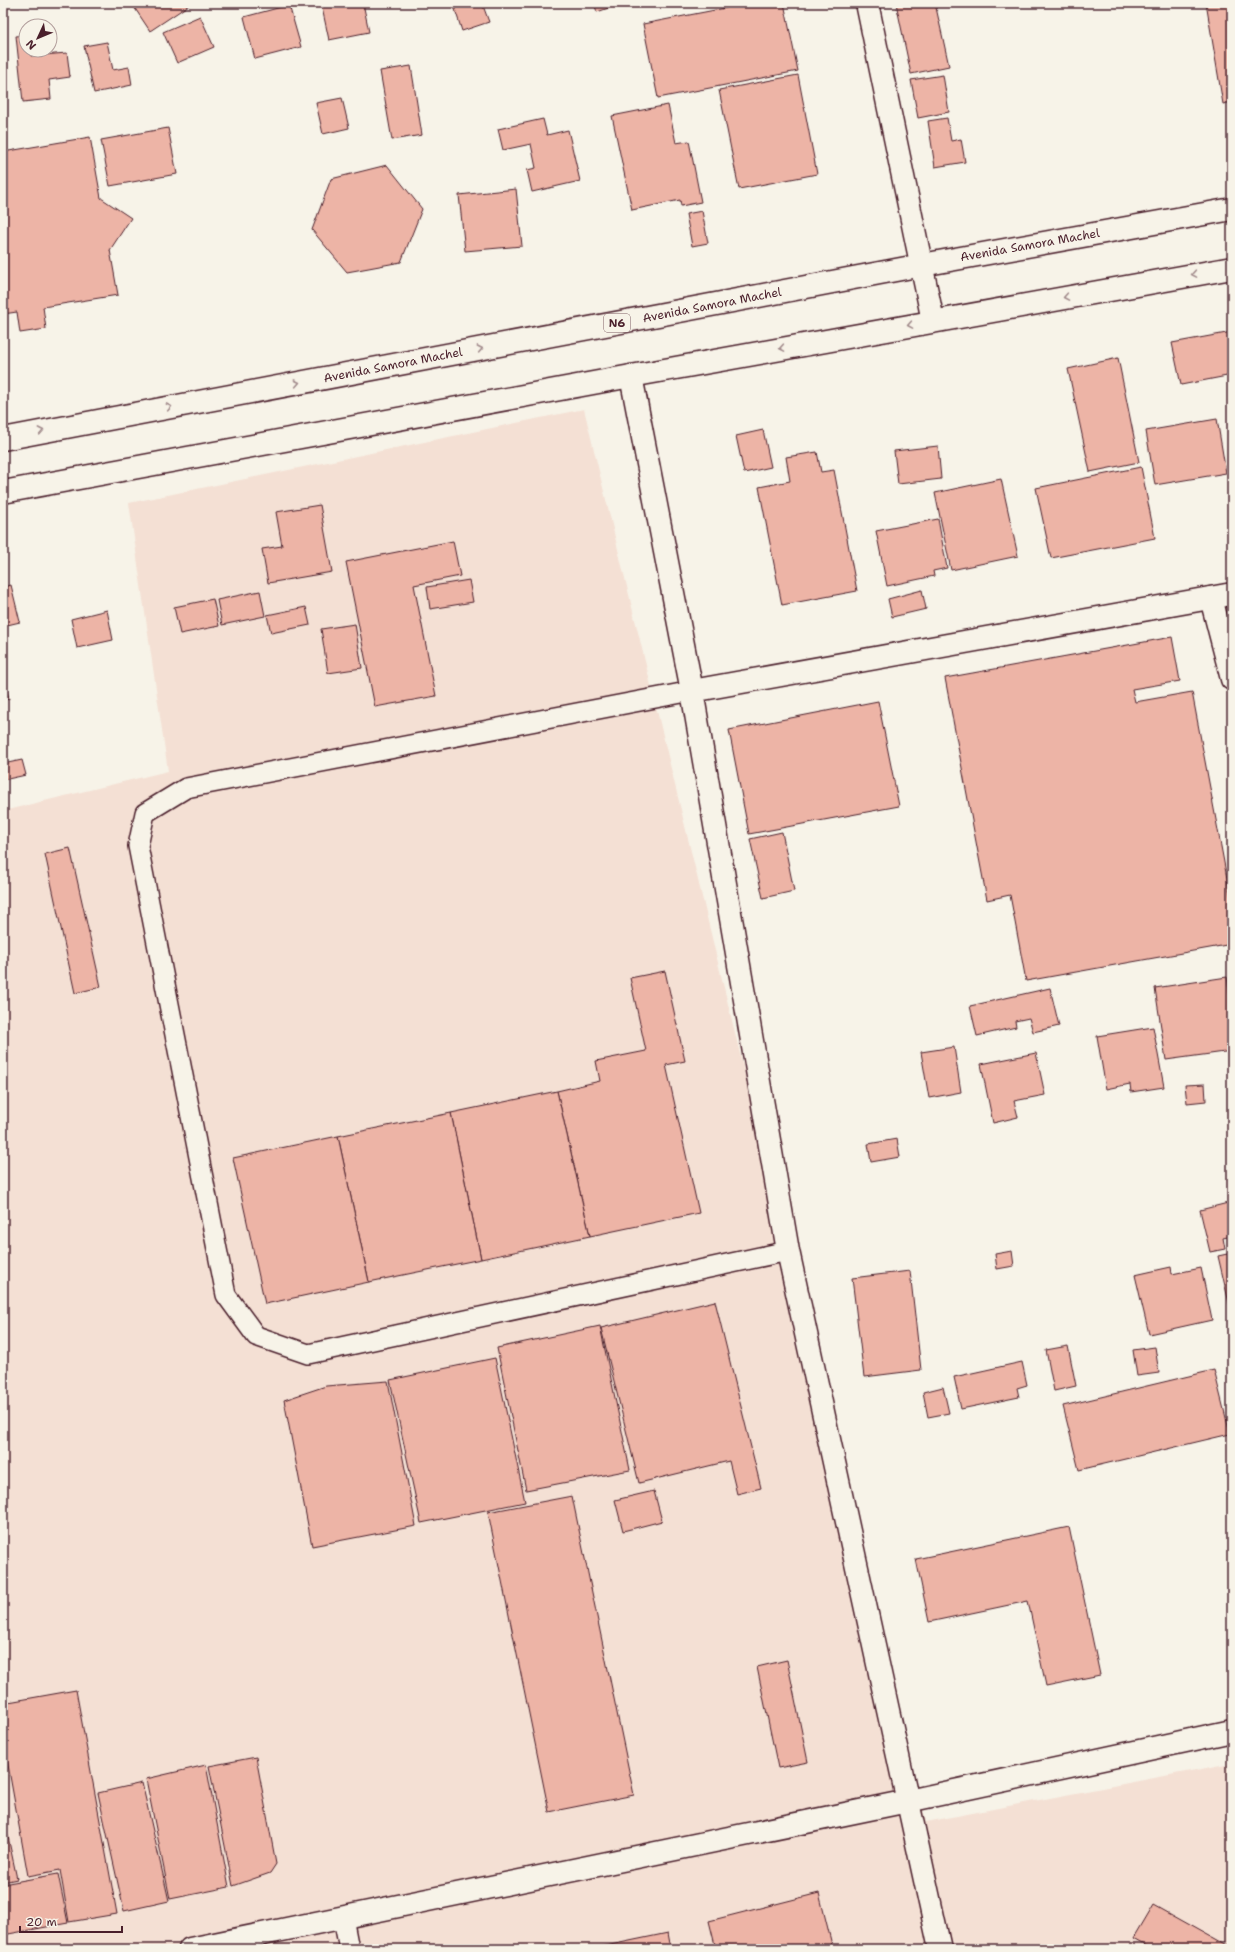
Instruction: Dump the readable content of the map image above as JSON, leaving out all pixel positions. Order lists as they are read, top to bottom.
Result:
{
  "streets": {
    "main road": ["Avenida Samora Machel", "N6"]
  },
  "scale_bar": "20 m",
  "north": "bottom left"
}
